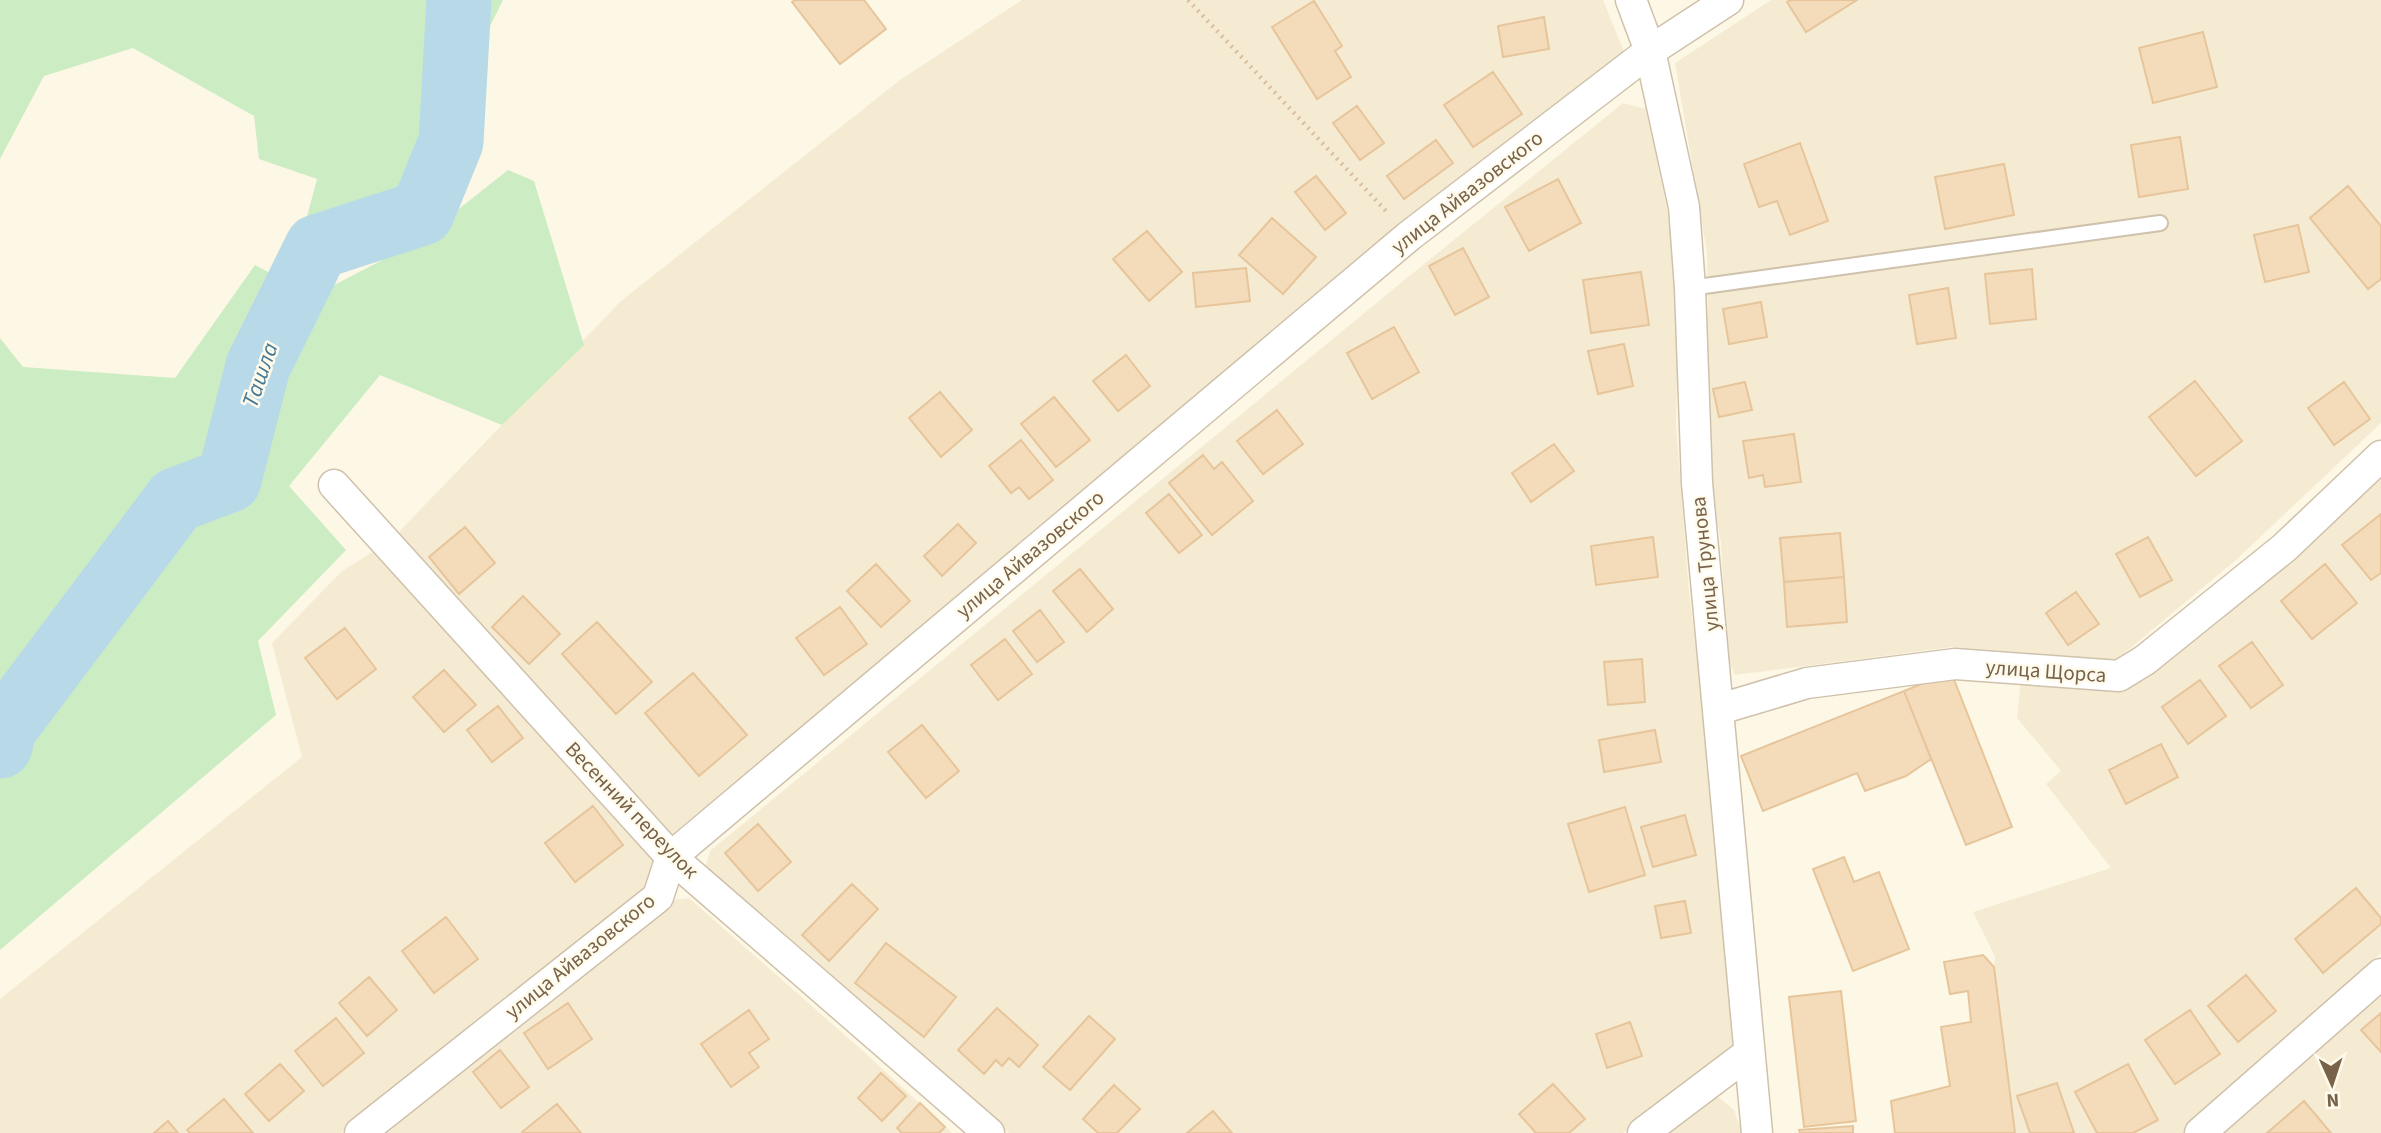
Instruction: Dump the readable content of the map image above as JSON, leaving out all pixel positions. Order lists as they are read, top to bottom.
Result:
{
  "streets": {
    "street": [
      "улица Айвазовского",
      "улица Трунова",
      "улица Щорса",
      "Весенний переулок"
    ]
  },
  "crossings": [
    ["улица Айвазовского", "улица Трунова"],
    ["улица Айвазовского", "Весенний переулок"],
    ["улица Трунова", "улица Щорса"]
  ],
  "water": ["Ташла"],
  "north": "bottom"
}
